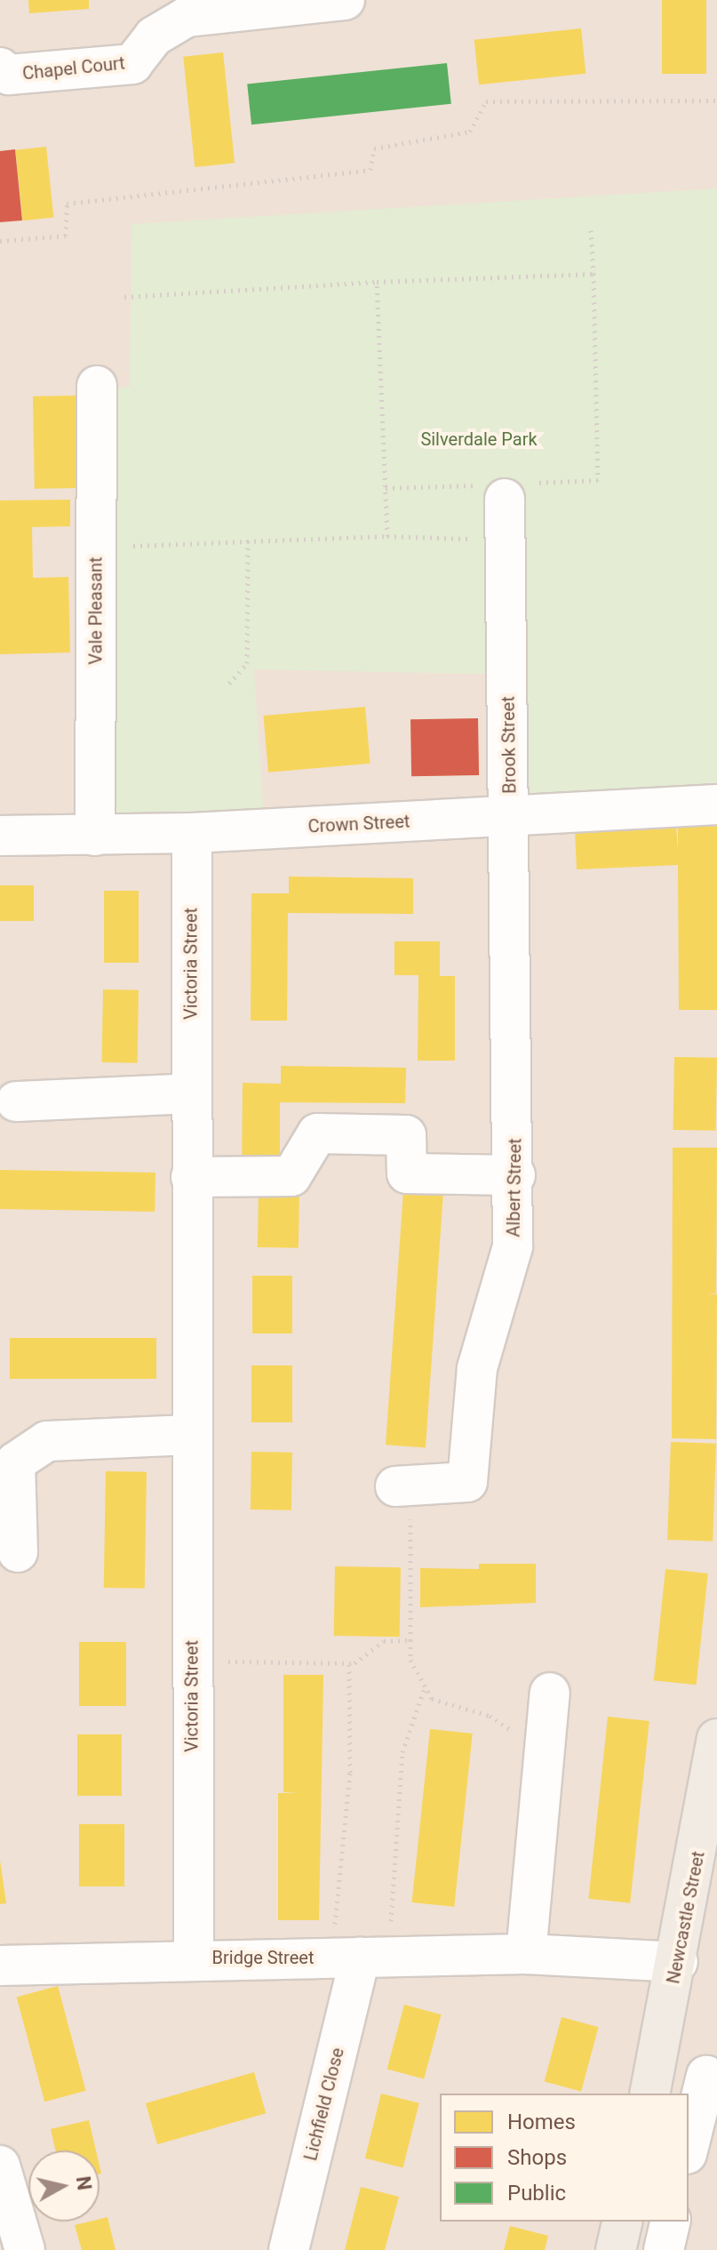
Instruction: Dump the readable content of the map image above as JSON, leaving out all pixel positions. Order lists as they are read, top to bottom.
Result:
{
  "streets": {
    "main road": ["Newcastle Street"],
    "street": [
      "Chapel Court",
      "Vale Pleasant",
      "Brook Street",
      "Crown Street",
      "Victoria Street",
      "Albert Street",
      "Bridge Street",
      "Lichfield Close"
    ]
  },
  "crossings": [
    ["Vale Pleasant", "Crown Street"],
    ["Brook Street", "Crown Street"],
    ["Brook Street", "Albert Street"],
    ["Crown Street", "Victoria Street"],
    ["Crown Street", "Albert Street"],
    ["Victoria Street", "Bridge Street"],
    ["Newcastle Street", "Bridge Street"],
    ["Bridge Street", "Lichfield Close"]
  ],
  "parks": ["Silverdale Park"],
  "legend": ["Homes", "Shops", "Public"],
  "north": "right"
}
